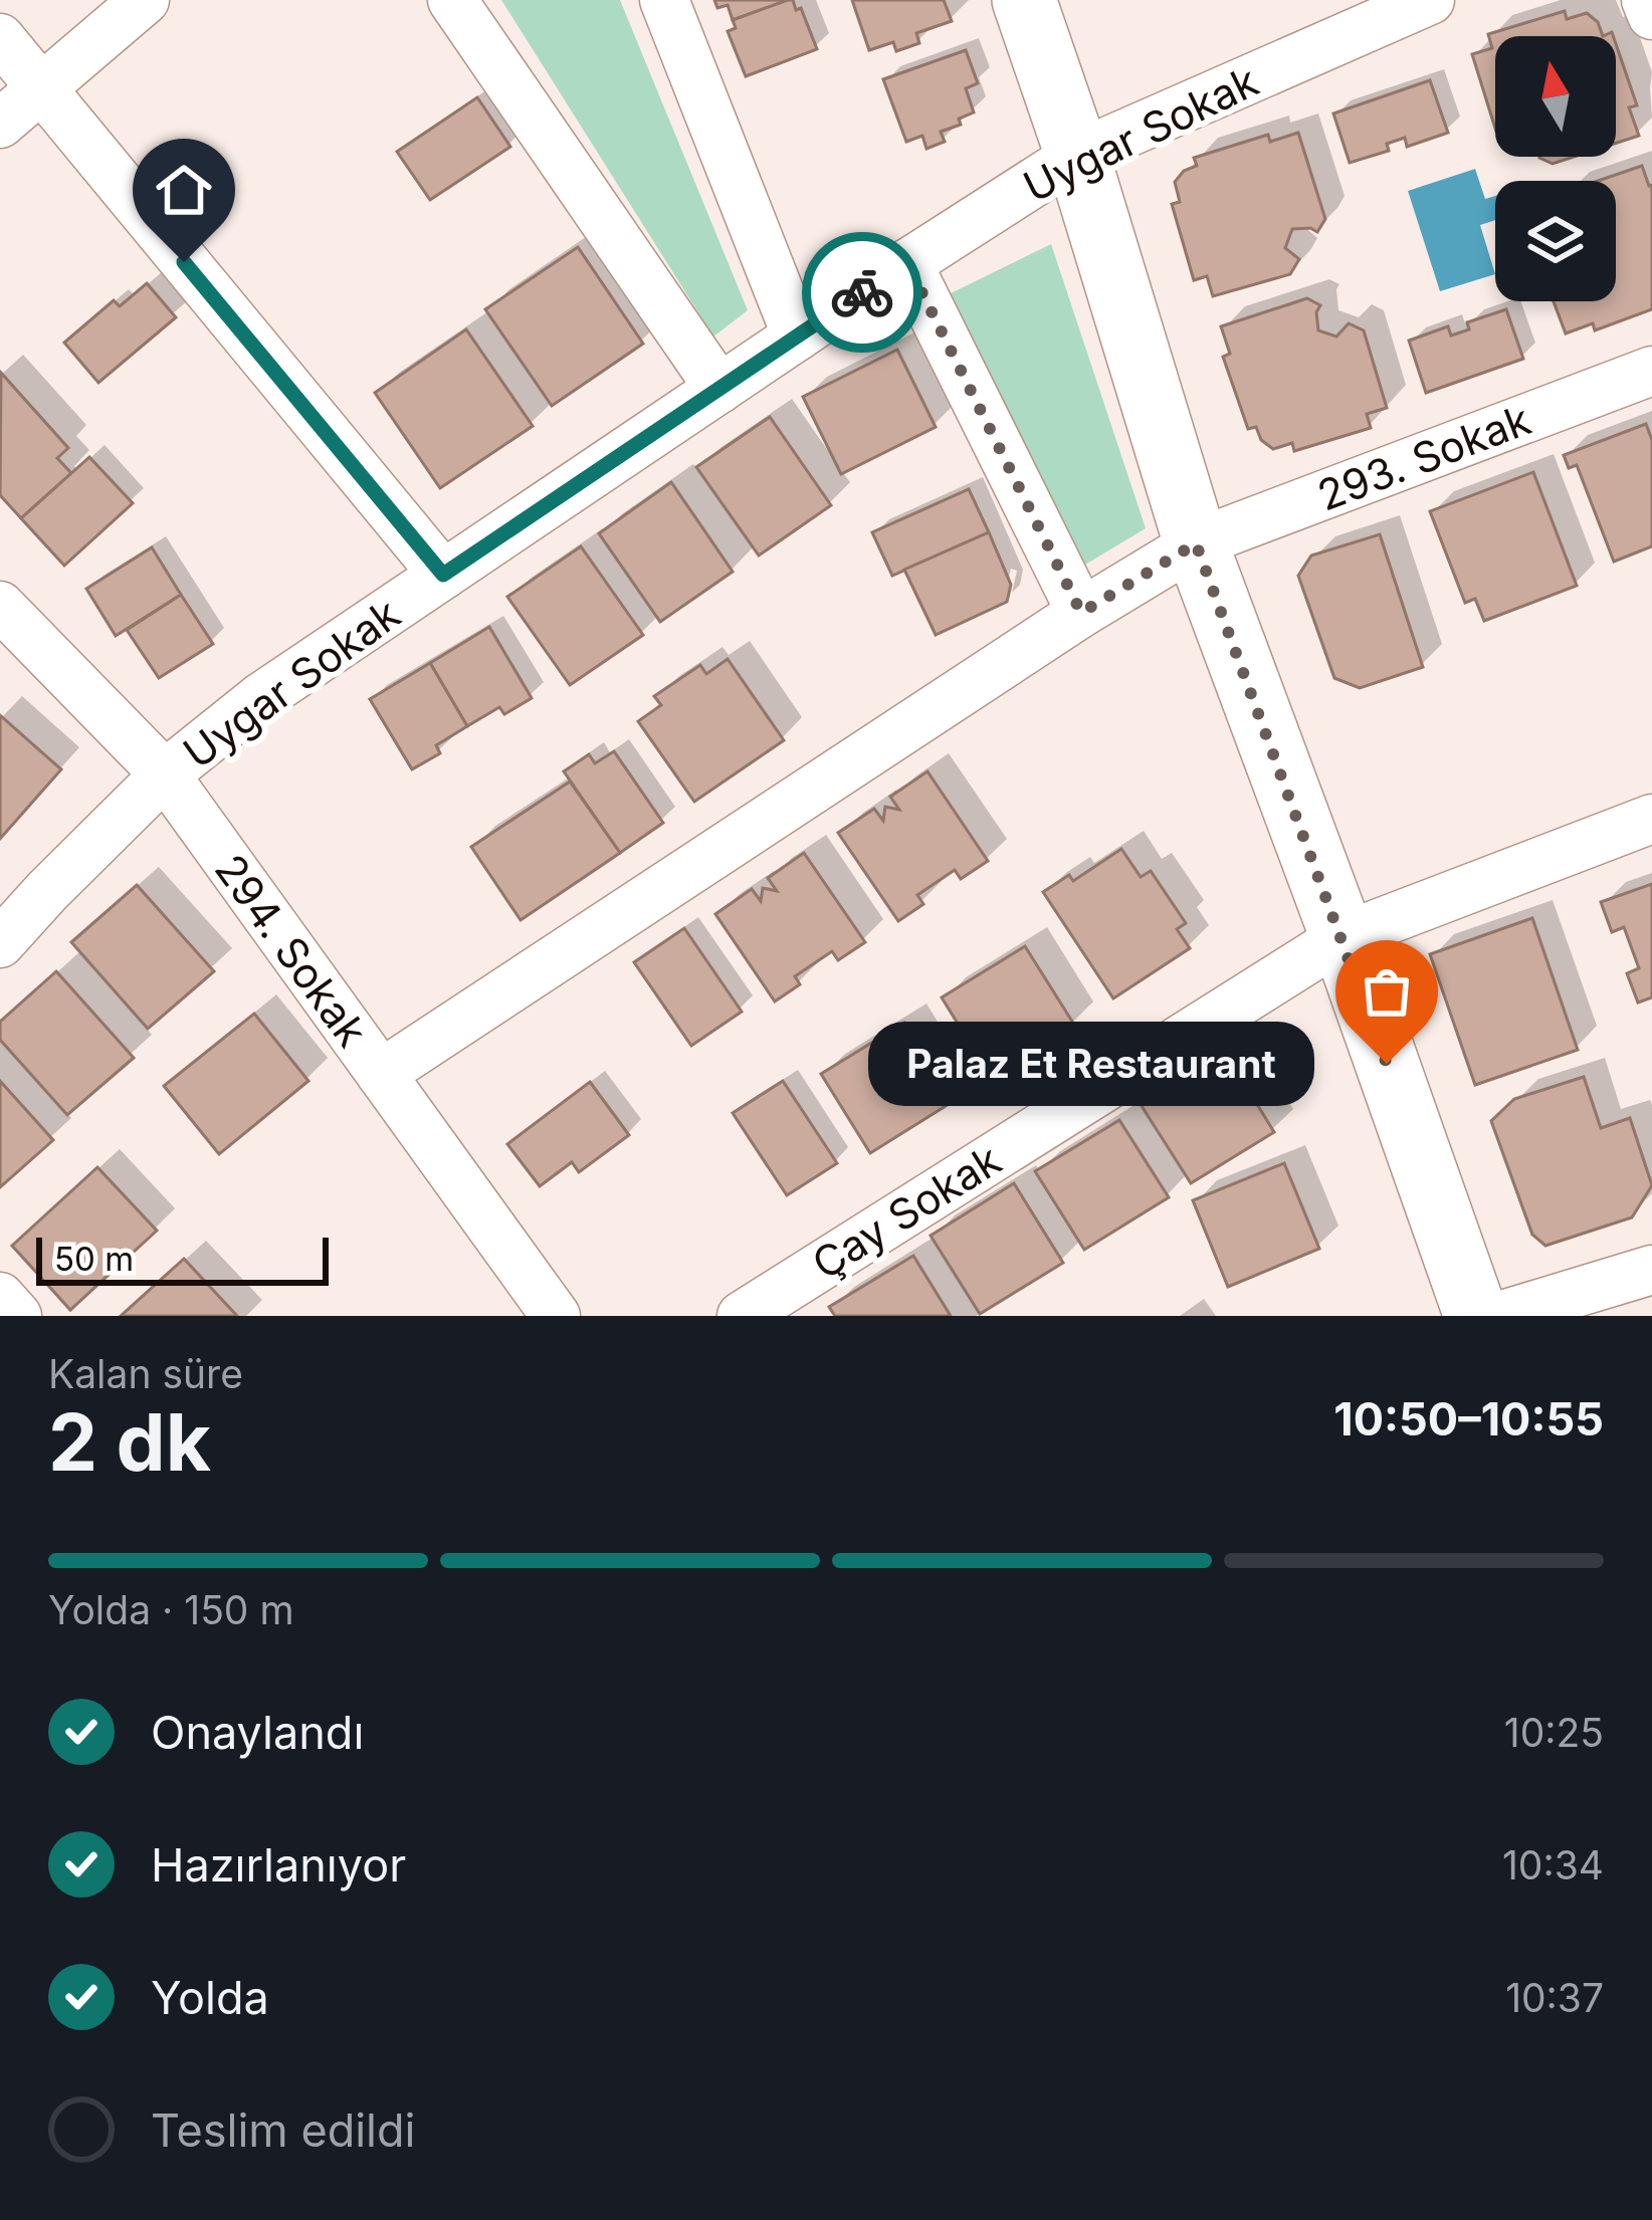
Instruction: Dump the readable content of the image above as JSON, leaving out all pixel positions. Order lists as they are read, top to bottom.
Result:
{
  "streets": {
    "street": [
      "Uygar Sokak",
      "293. Sokak",
      "294. Sokak",
      "Çay Sokak"
    ]
  },
  "crossings": [
    ["Uygar Sokak", "294. Sokak"],
    ["293. Sokak", "294. Sokak"]
  ],
  "places": ["Palaz Et Restaurant"],
  "scale_bar": "50 m",
  "north": "top",
  "page": {
    "bubble": "Palaz Et Restaurant",
    "scale": "50 m",
    "heading": ["2 dk", "Kalan süre", "10:50–10:55"],
    "bar": "Yolda · 150 m",
    "list": [
      ["Onaylandı", "10:25"],
      ["Hazırlanıyor", "10:34"],
      ["Yolda", "10:37"],
      "Teslim edildi"
    ]
  }
}
